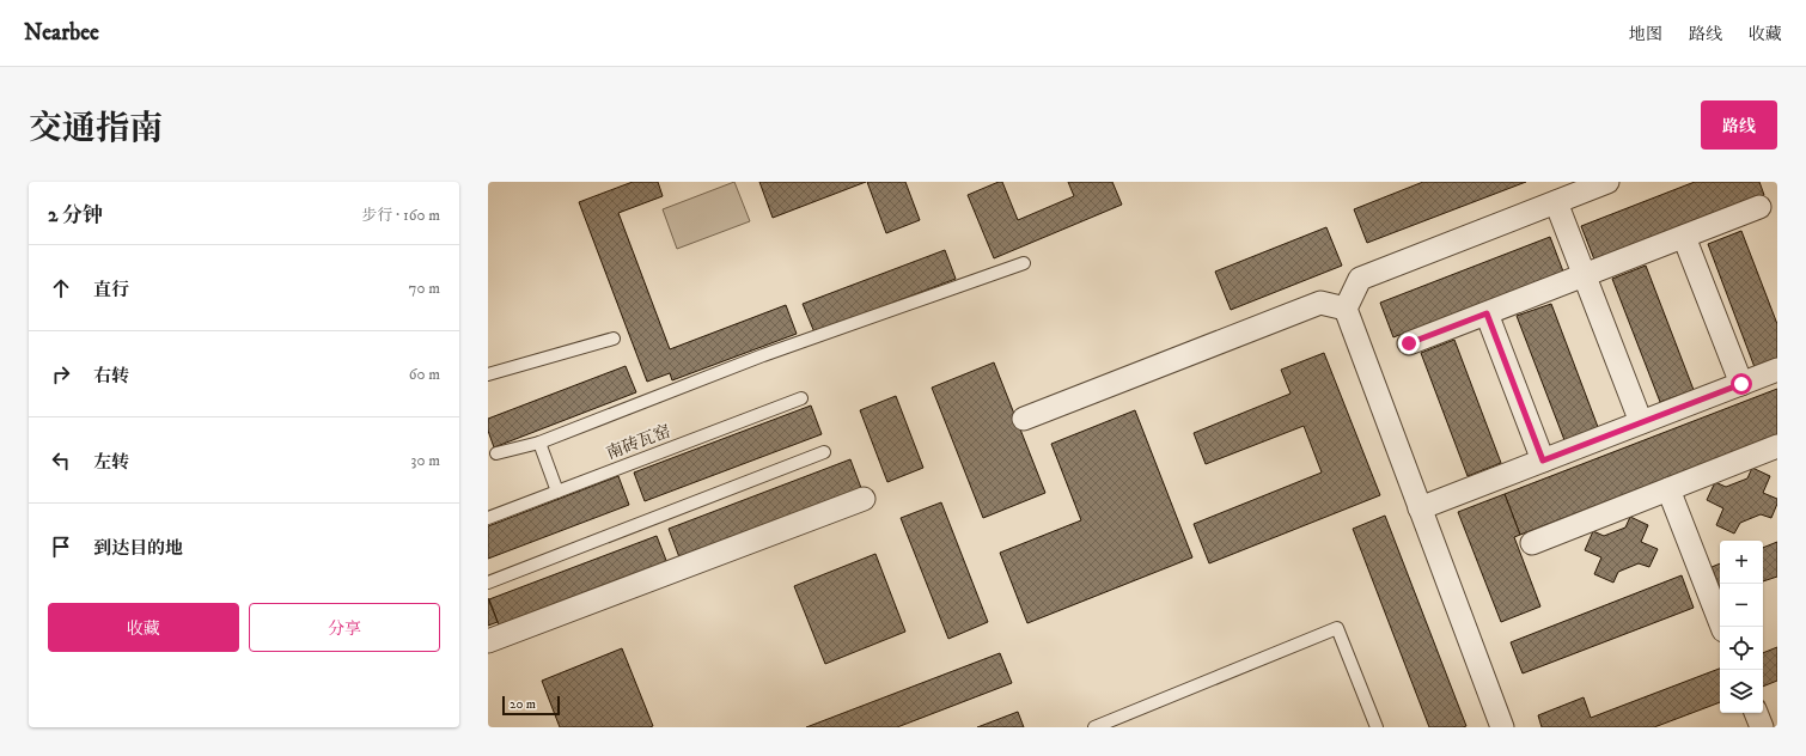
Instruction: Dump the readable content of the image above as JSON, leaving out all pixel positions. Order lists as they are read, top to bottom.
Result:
{
  "streets": {
    "lane": ["南砖瓦窑"]
  },
  "scale_bar": "20 m",
  "page": {
    "header": "Nearbee",
    "nav": ["地图", "路线", "收藏"],
    "title": "交通指南",
    "buttons": [
      "路线",
      ["收藏", "分享"]
    ],
    "heading": ["2 分钟", "步行 · 160 m"],
    "list": [
      ["直行", "70 m"],
      ["右转", "60 m"],
      ["左转", "30 m"],
      "到达目的地"
    ],
    "map_buttons": ["+", "−"],
    "scale": "20 m"
  }
}
